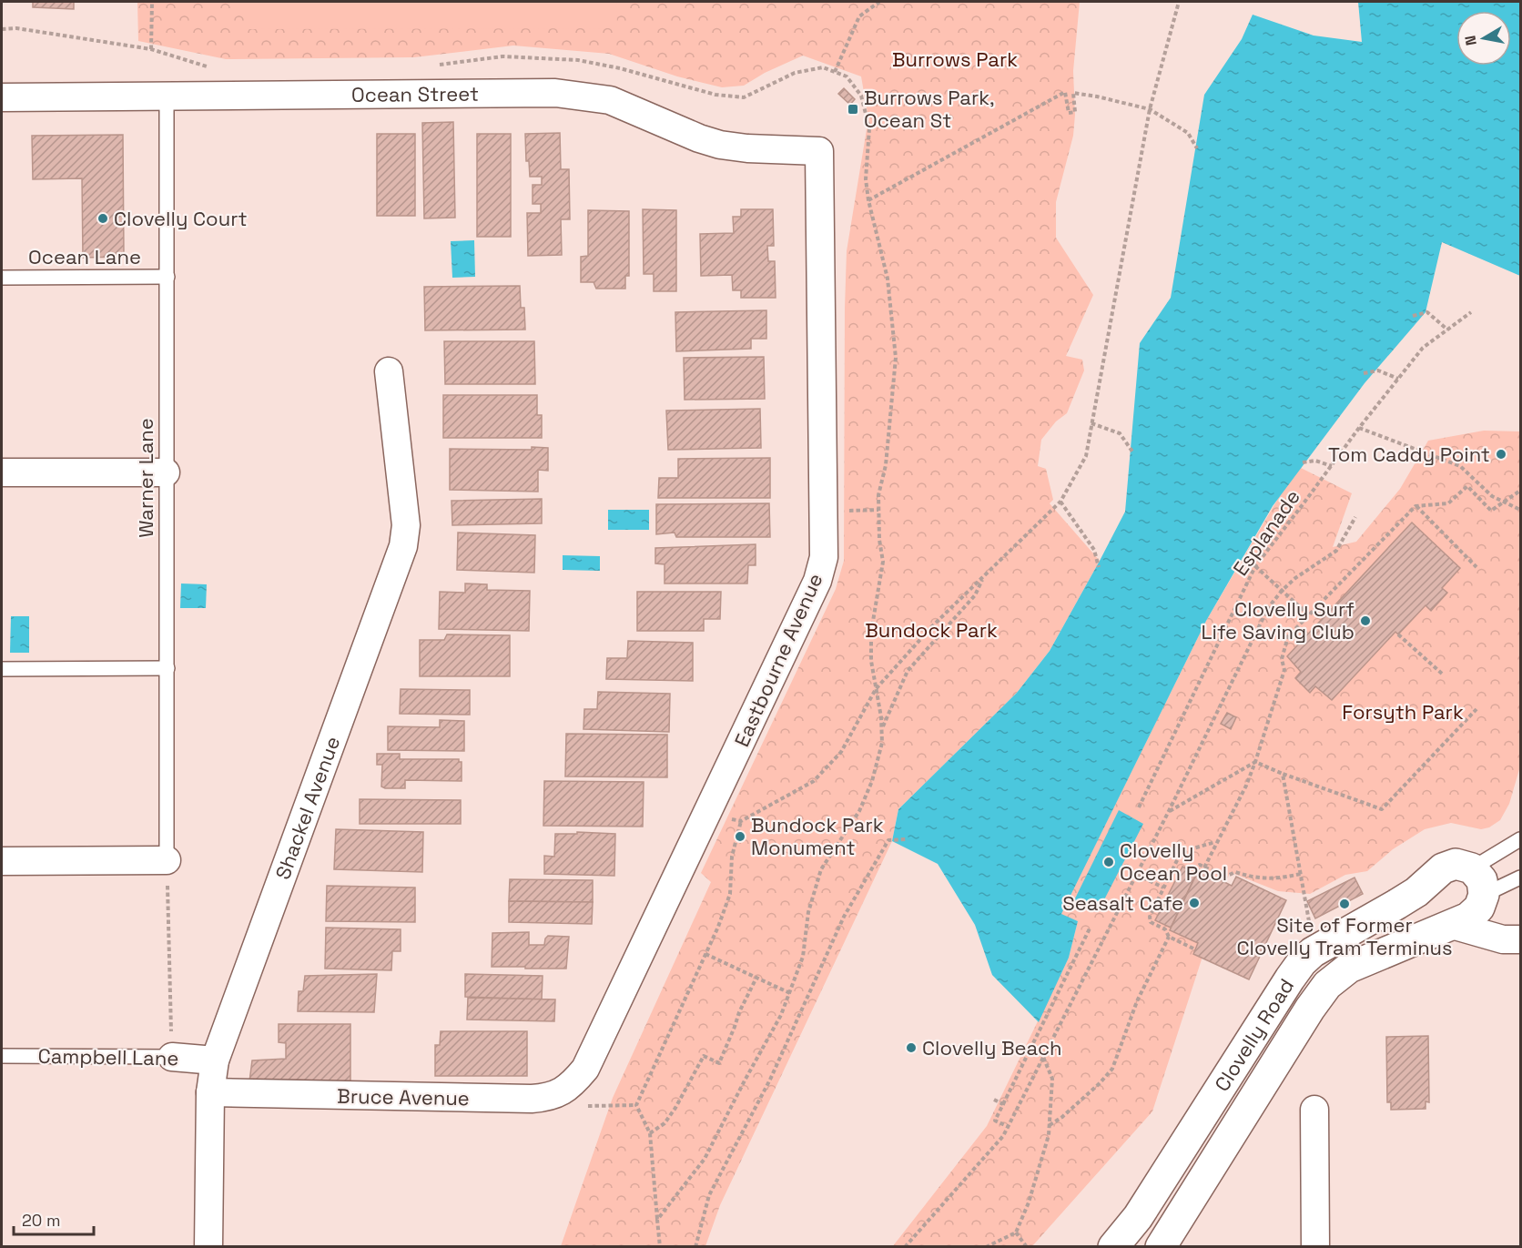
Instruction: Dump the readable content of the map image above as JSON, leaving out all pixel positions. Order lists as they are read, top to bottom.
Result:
{
  "streets": {
    "street": [
      "Ocean Street",
      "Eastbourne Avenue",
      "Shackel Avenue",
      "Clovelly Road",
      "Campbell Lane",
      "Bruce Avenue"
    ],
    "lane": ["Ocean Lane", "Warner Lane"],
    "path": ["Esplanade"]
  },
  "crossings": [
    ["Ocean Street", "Warner Lane"],
    ["Ocean Street", "Eastbourne Avenue"],
    ["Ocean Lane", "Warner Lane"],
    ["Eastbourne Avenue", "Bruce Avenue"],
    ["Shackel Avenue", "Campbell Lane"],
    ["Shackel Avenue", "Bruce Avenue"]
  ],
  "parks": ["Burrows Park", "Bundock Park", "Forsyth Park"],
  "places": {
    "transit": ["Burrows Park, Ocean St"],
    "other": [
      "Clovelly Court",
      "Tom Caddy Point",
      "Clovelly Surf Life Saving Club",
      "Bundock Park Monument",
      "Clovelly Ocean Pool",
      "Seasalt Cafe",
      "Site of Former Clovelly Tram Terminus",
      "Clovelly Beach"
    ]
  },
  "scale_bar": "20 m",
  "north": "left"
}
